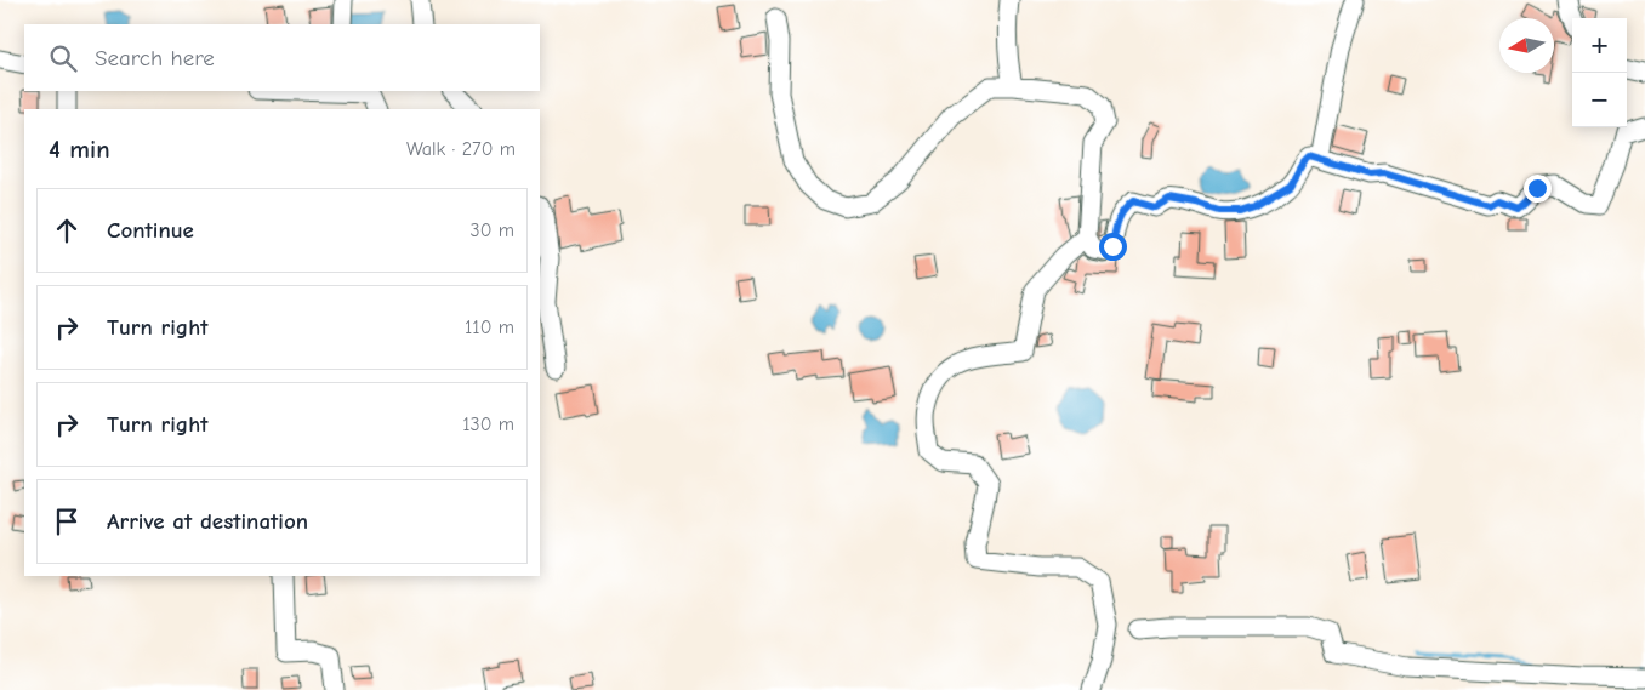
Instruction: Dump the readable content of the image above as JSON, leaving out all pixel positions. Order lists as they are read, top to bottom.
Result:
{
  "north": "left",
  "page": {
    "map_buttons": ["+", "−"],
    "search": "Search here",
    "heading": ["4 min", "Walk · 270 m"],
    "list": [
      ["Continue", "30 m"],
      ["Turn right", "110 m"],
      ["Turn right", "130 m"],
      "Arrive at destination"
    ]
  }
}
